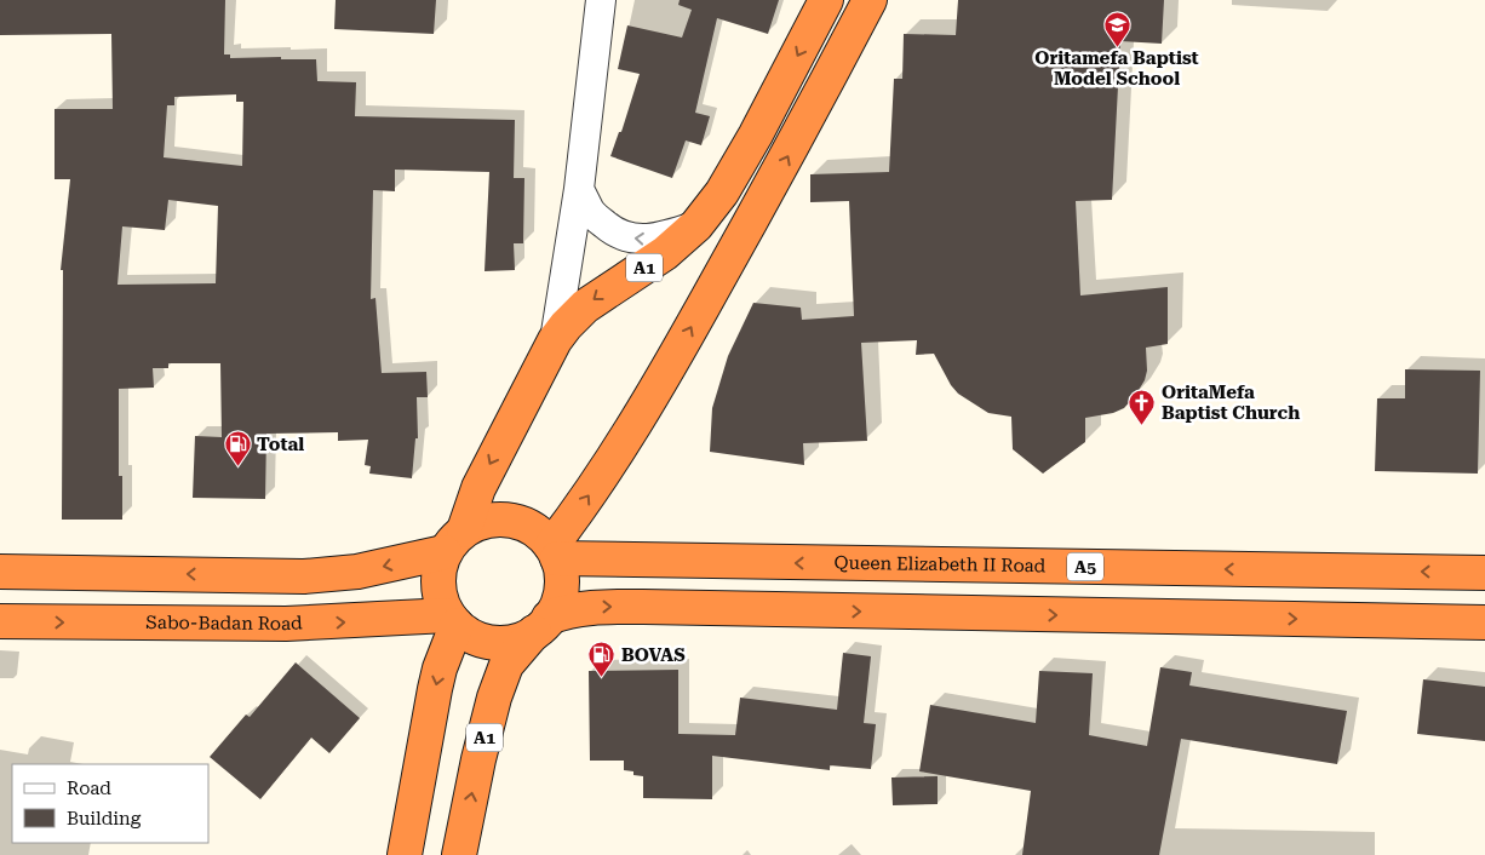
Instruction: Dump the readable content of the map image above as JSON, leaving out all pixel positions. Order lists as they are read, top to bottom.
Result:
{
  "streets": {
    "highway": [
      "A1",
      "Queen Elizabeth II Road",
      "A5",
      "Sabo-Badan Road"
    ]
  },
  "crossings": [
    ["A1", "Queen Elizabeth II Road"],
    ["A1", "Sabo-Badan Road"],
    ["Queen Elizabeth II Road", "Sabo-Badan Road"]
  ],
  "places": {
    "school or university": ["Oritamefa Baptist Model School"],
    "church": ["OritaMefa Baptist Church"],
    "fuel station": ["Total", "BOVAS"]
  },
  "legend": ["Road", "Building"]
}
